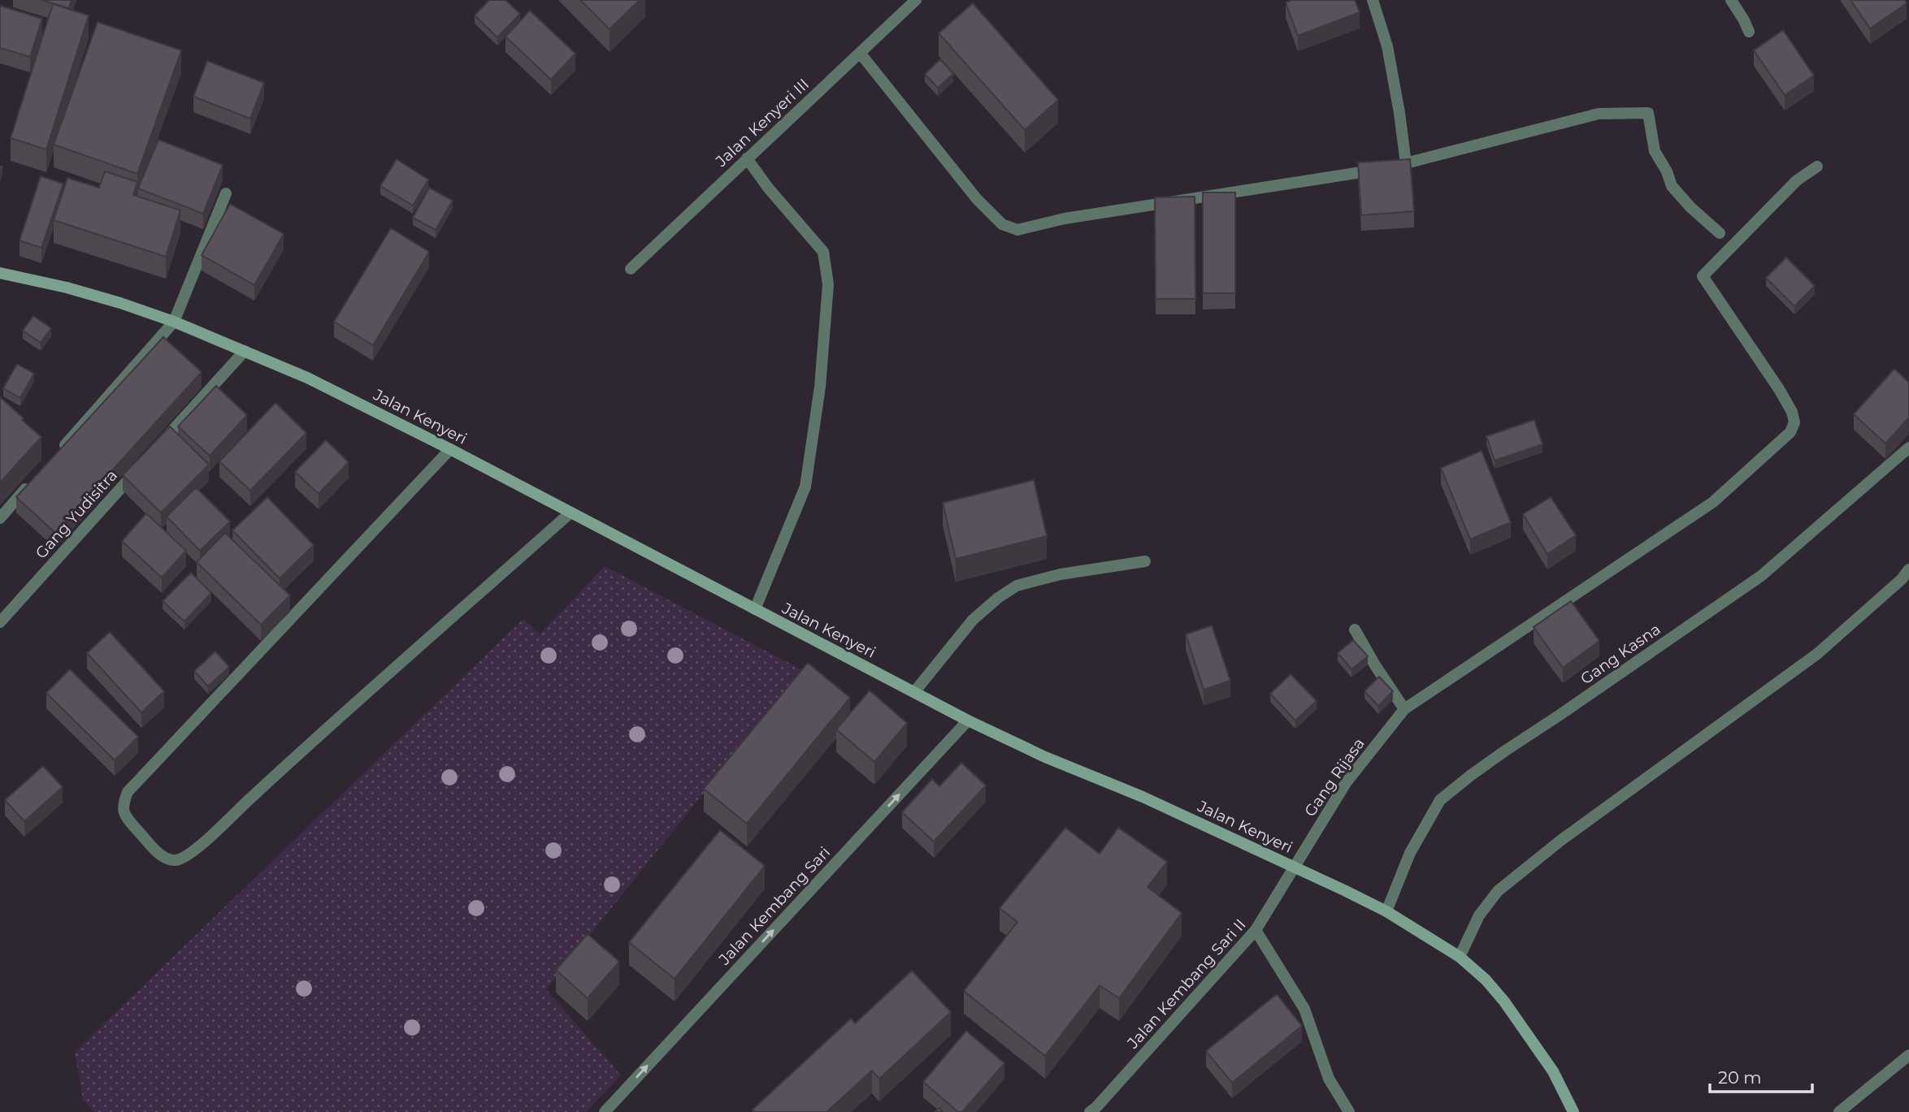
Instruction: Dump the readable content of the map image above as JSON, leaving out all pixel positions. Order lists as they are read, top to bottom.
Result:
{
  "streets": {
    "street": [
      "Jalan Kenyeri III",
      "Jalan Kenyeri",
      "Gang Yudisitra",
      "Gang Kasna",
      "Gang Rijasa",
      "Jalan Kembang Sari",
      "Jalan Kembang Sari II"
    ]
  },
  "crossings": [
    ["Jalan Kenyeri", "Gang Kasna"],
    ["Jalan Kenyeri", "Gang Rijasa"],
    ["Jalan Kenyeri", "Jalan Kembang Sari"],
    ["Jalan Kenyeri", "Jalan Kembang Sari II"],
    ["Gang Rijasa", "Jalan Kembang Sari II"]
  ],
  "one_way": ["Jalan Kembang Sari"],
  "scale_bar": "20 m"
}
